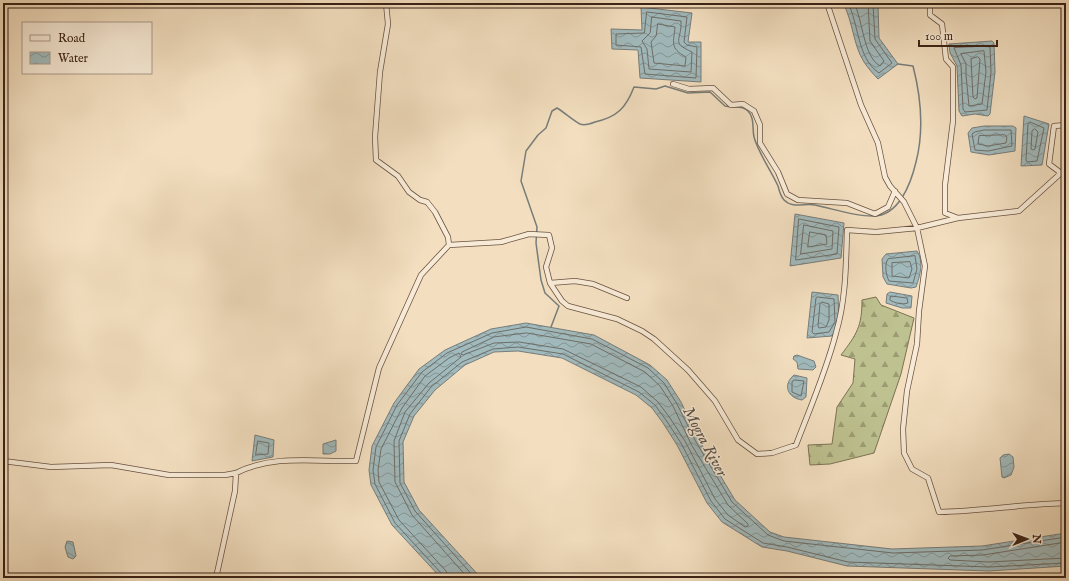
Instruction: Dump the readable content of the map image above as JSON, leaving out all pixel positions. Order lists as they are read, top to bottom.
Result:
{
  "water": ["Mogra River"],
  "legend": ["Road", "Water"],
  "scale_bar": "100 m",
  "north": "right"
}
